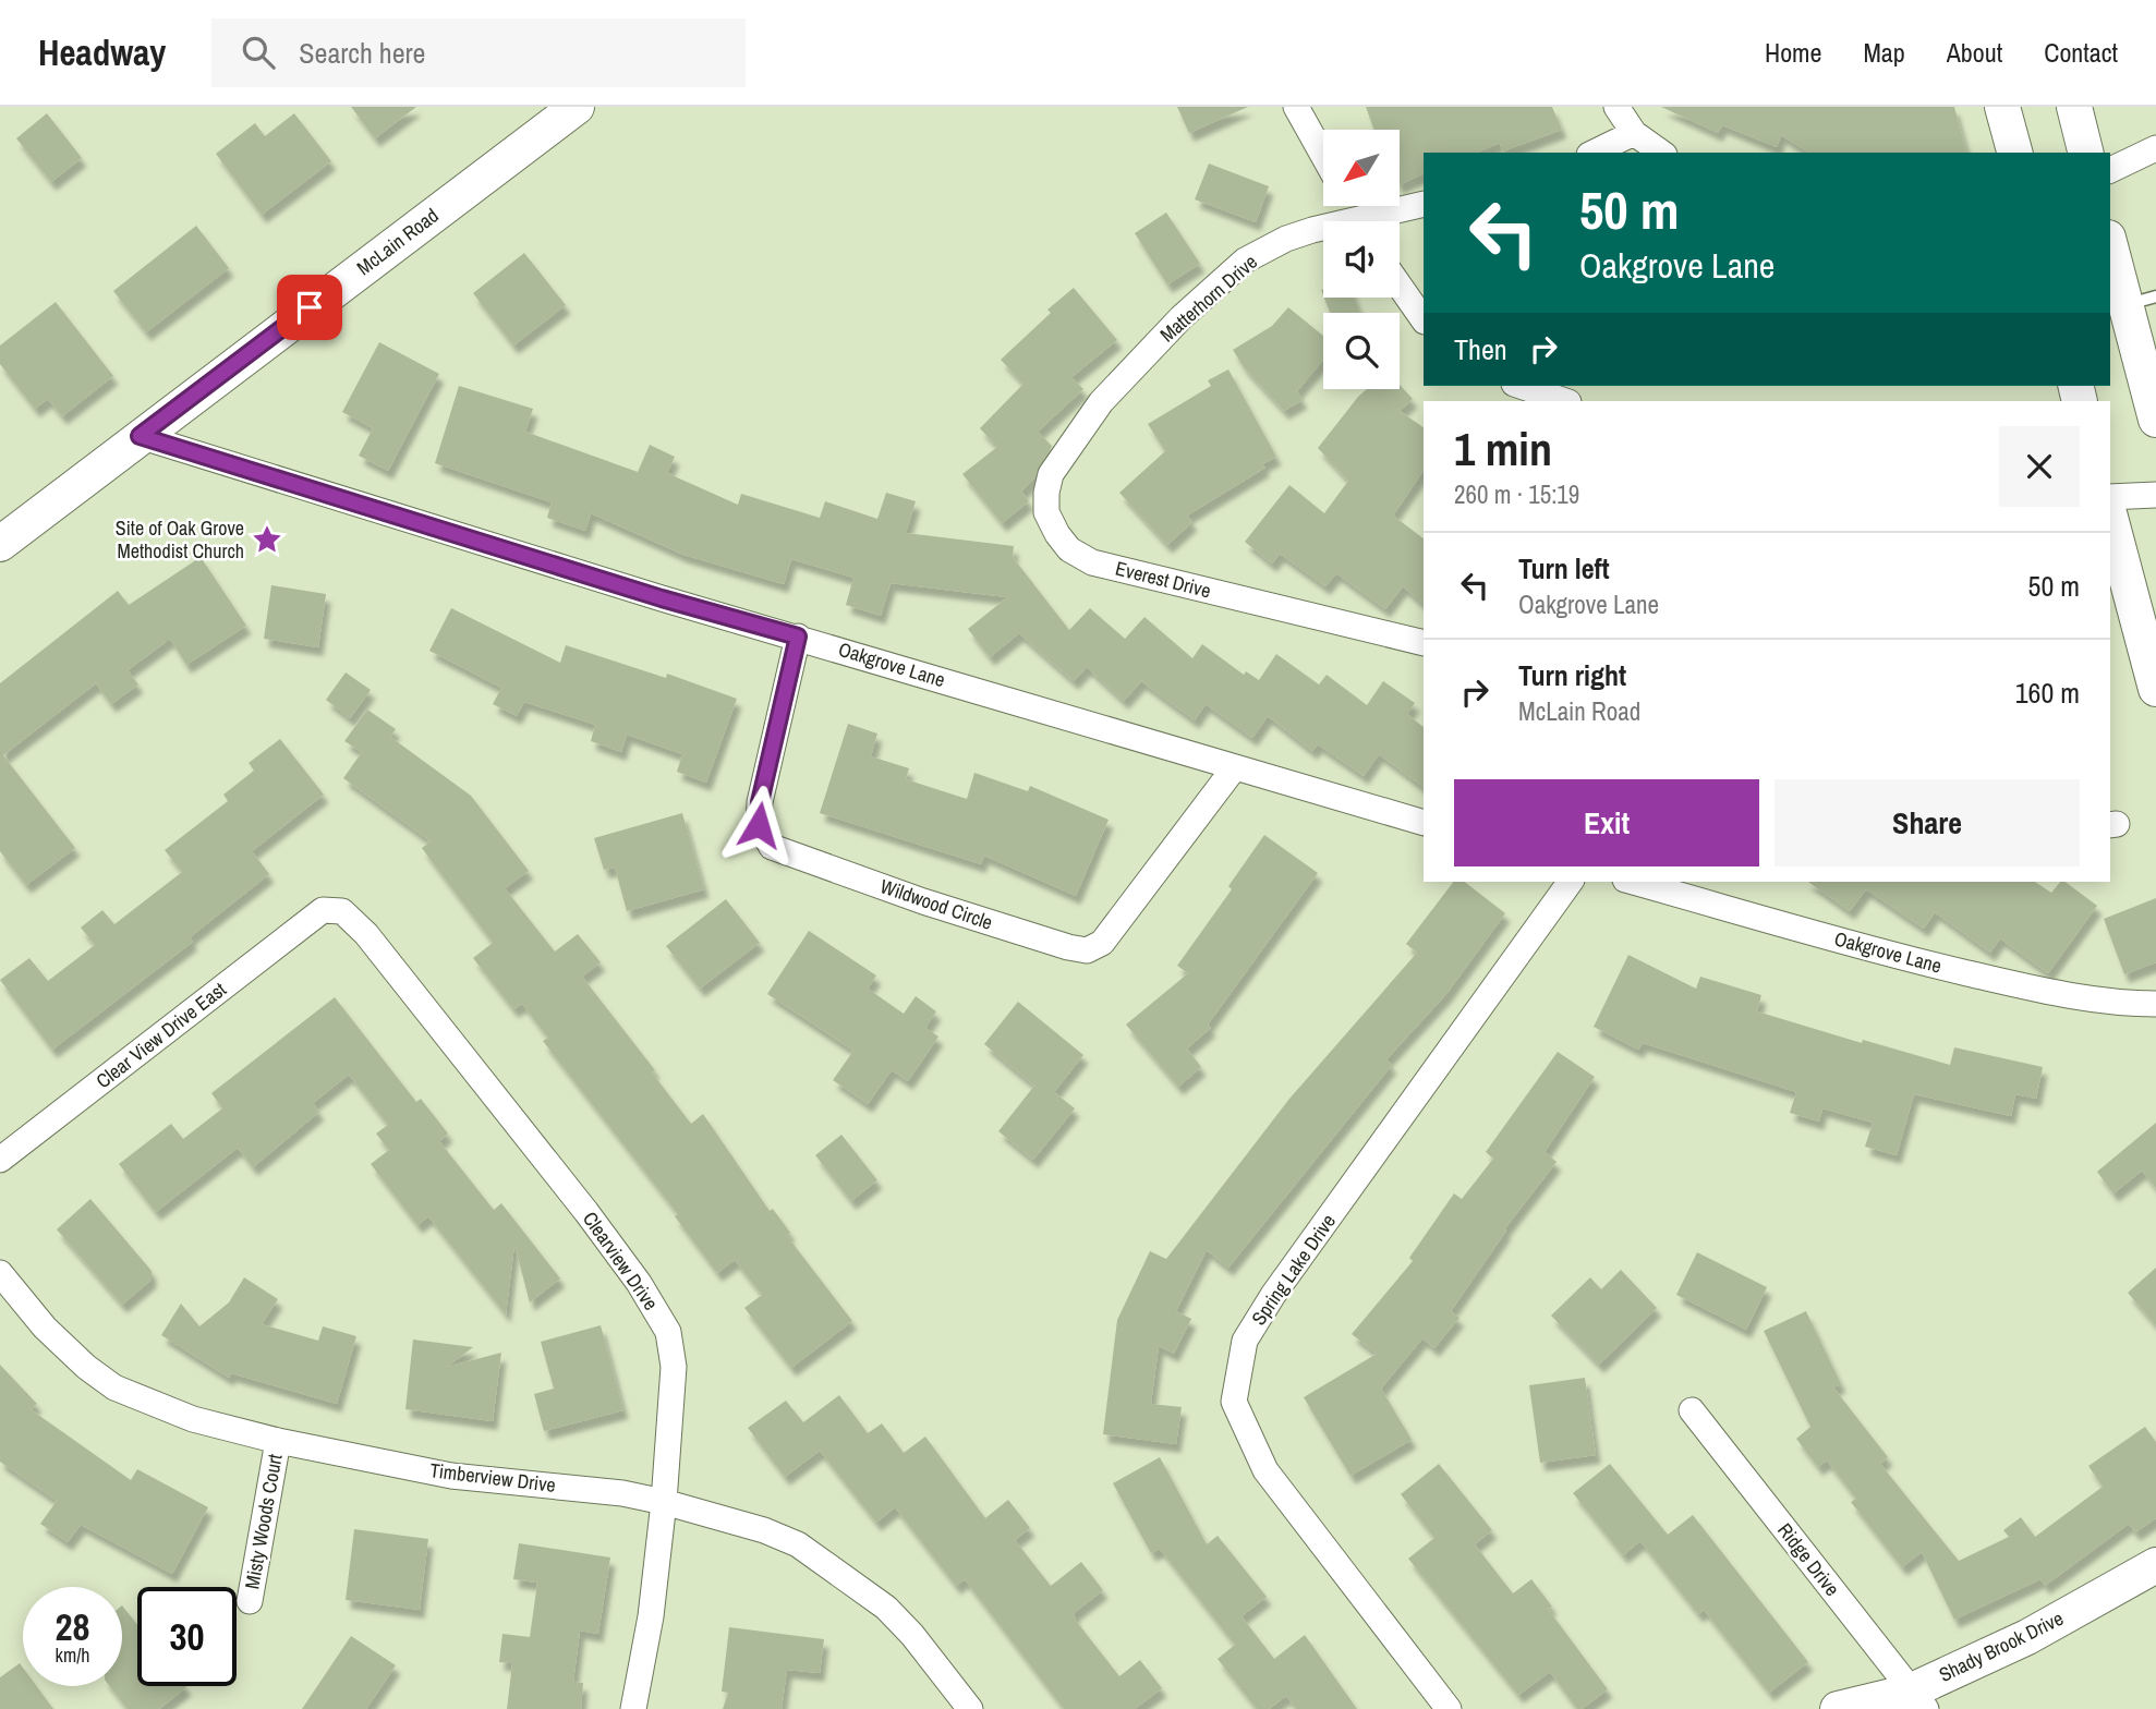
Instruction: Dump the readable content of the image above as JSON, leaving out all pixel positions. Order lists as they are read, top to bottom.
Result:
{
  "streets": {
    "street": [
      "McLain Road",
      "Matterhorn Drive",
      "Everest Drive",
      "Oakgrove Lane",
      "Wildwood Circle",
      "Clear View Drive East",
      "Clearview Drive",
      "Spring Lake Drive",
      "Timberview Drive",
      "Misty Woods Court",
      "Ridge Drive",
      "Shady Brook Drive"
    ]
  },
  "crossings": [
    ["McLain Road", "Oakgrove Lane"],
    ["Matterhorn Drive", "Everest Drive"],
    ["Oakgrove Lane", "Wildwood Circle"],
    ["Clear View Drive East", "Clearview Drive"],
    ["Clearview Drive", "Timberview Drive"],
    ["Timberview Drive", "Misty Woods Court"],
    ["Ridge Drive", "Shady Brook Drive"]
  ],
  "places": {
    "place": ["Site of Oak Grove Methodist Church"]
  },
  "north": "bottom left",
  "page": {
    "header": "Headway",
    "search": "Search here",
    "nav": [
      "Home",
      "Map",
      "About",
      "Contact"
    ],
    "turn": ["50 m", "Oakgrove Lane"],
    "then": "Then",
    "heading": ["1 min", "260 m · 15:19"],
    "list": [
      {
        "name": "Turn left",
        "note": "Oakgrove Lane",
        "value": "50 m"
      },
      {
        "name": "Turn right",
        "note": "McLain Road",
        "value": "160 m"
      }
    ],
    "buttons": ["Exit", "Share"],
    "speed": "28 km/h",
    "limit": "30"
  }
}
